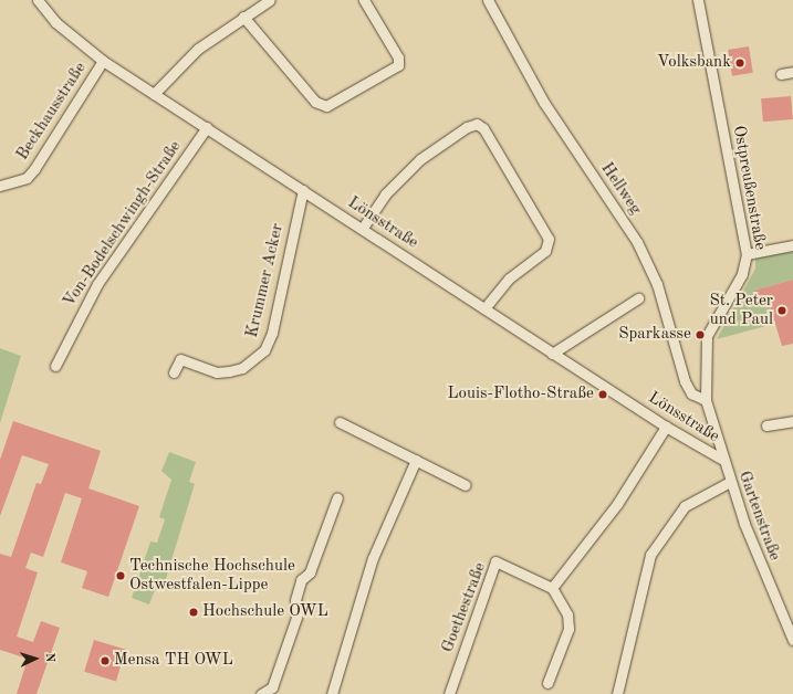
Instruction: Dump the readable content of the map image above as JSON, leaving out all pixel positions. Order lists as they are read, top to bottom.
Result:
{
  "streets": {
    "street": [
      "Beckhausstraße",
      "Ostpreußenstraße",
      "Hellweg",
      "Lönsstraße",
      "Von-Bodelschwingh-Straße",
      "Krummer Acker",
      "Gartenstraße",
      "Goethestraße"
    ]
  },
  "crossings": [
    ["Beckhausstraße", "Lönsstraße"],
    ["Ostpreußenstraße", "Hellweg"],
    ["Ostpreußenstraße", "Gartenstraße"],
    ["Hellweg", "Gartenstraße"],
    ["Lönsstraße", "Von-Bodelschwingh-Straße"],
    ["Lönsstraße", "Krummer Acker"],
    ["Lönsstraße", "Gartenstraße"]
  ],
  "places": [
    "Volksbank",
    "St. Peter und Paul",
    "Sparkasse",
    "Louis-Flotho-Straße",
    "Technische Hochschule Ostwestfalen-Lippe",
    "Hochschule OWL",
    "Mensa TH OWL"
  ],
  "north": "right"
}
